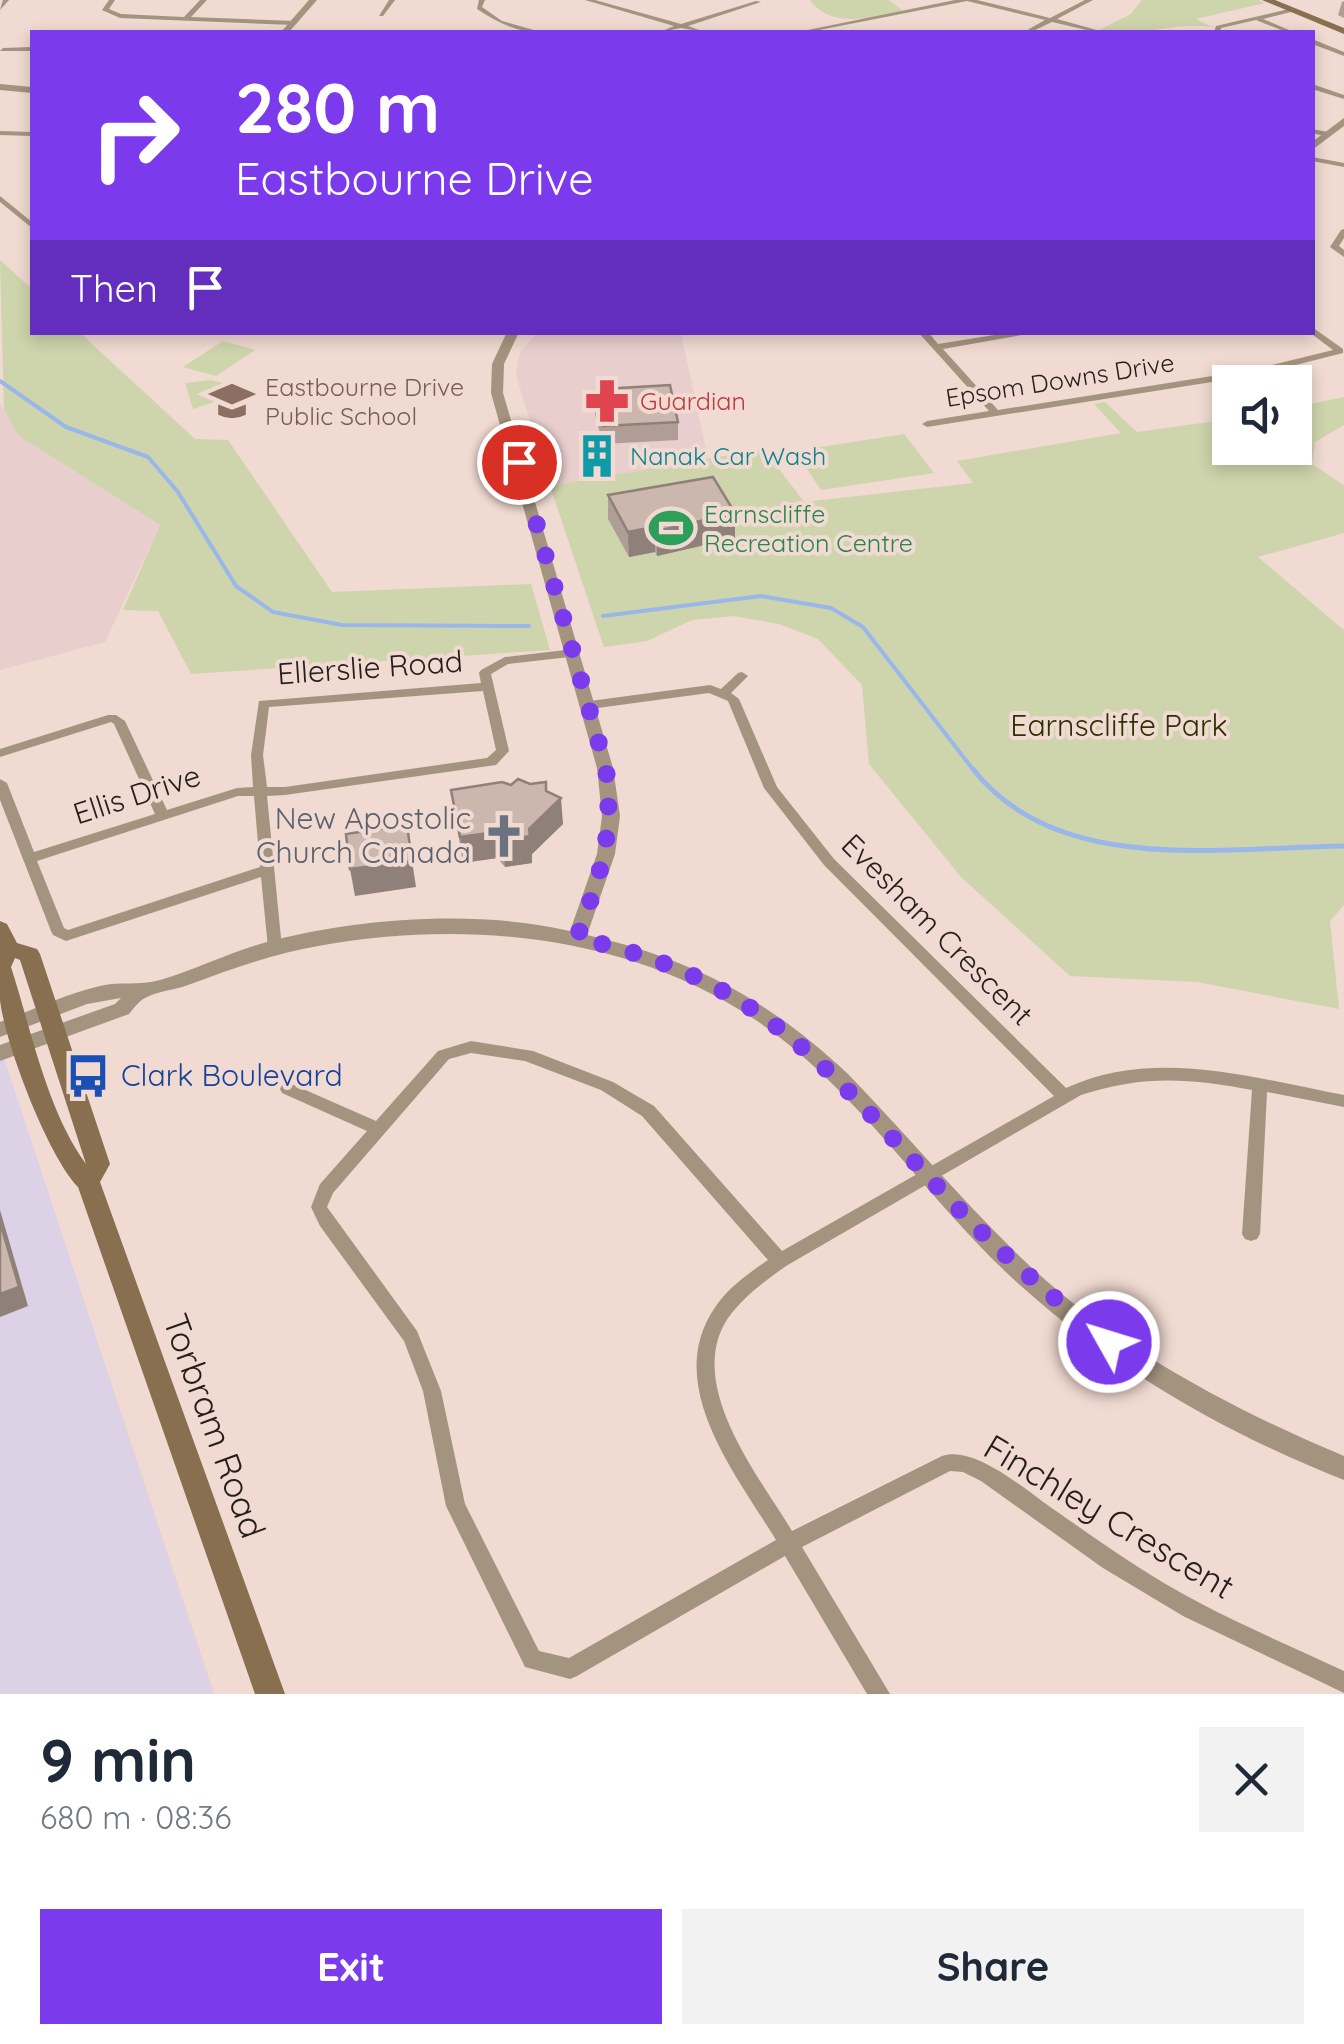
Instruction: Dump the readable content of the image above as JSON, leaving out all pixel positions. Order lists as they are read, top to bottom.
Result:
{
  "streets": {
    "main road": ["Torbram Road"],
    "street": [
      "Epsom Downs Drive",
      "Ellerslie Road",
      "Ellis Drive",
      "Evesham Crescent",
      "Finchley Crescent"
    ]
  },
  "crossings": [
    ["Ellerslie Road", "Ellis Drive"]
  ],
  "parks": ["Earnscliffe Park"],
  "places": {
    "school or university": ["Eastbourne Drive Public School"],
    "pharmacy": ["Guardian"],
    "building": ["Nanak Car Wash"],
    "sports": ["Earnscliffe Recreation Centre"],
    "church": ["New Apostolic Church Canada"],
    "bus stop": ["Clark Boulevard"]
  },
  "page": {
    "turn": ["280 m", "Eastbourne Drive"],
    "then": "Then",
    "heading": ["9 min", "680 m · 08:36"],
    "buttons": ["Exit", "Share"]
  }
}
